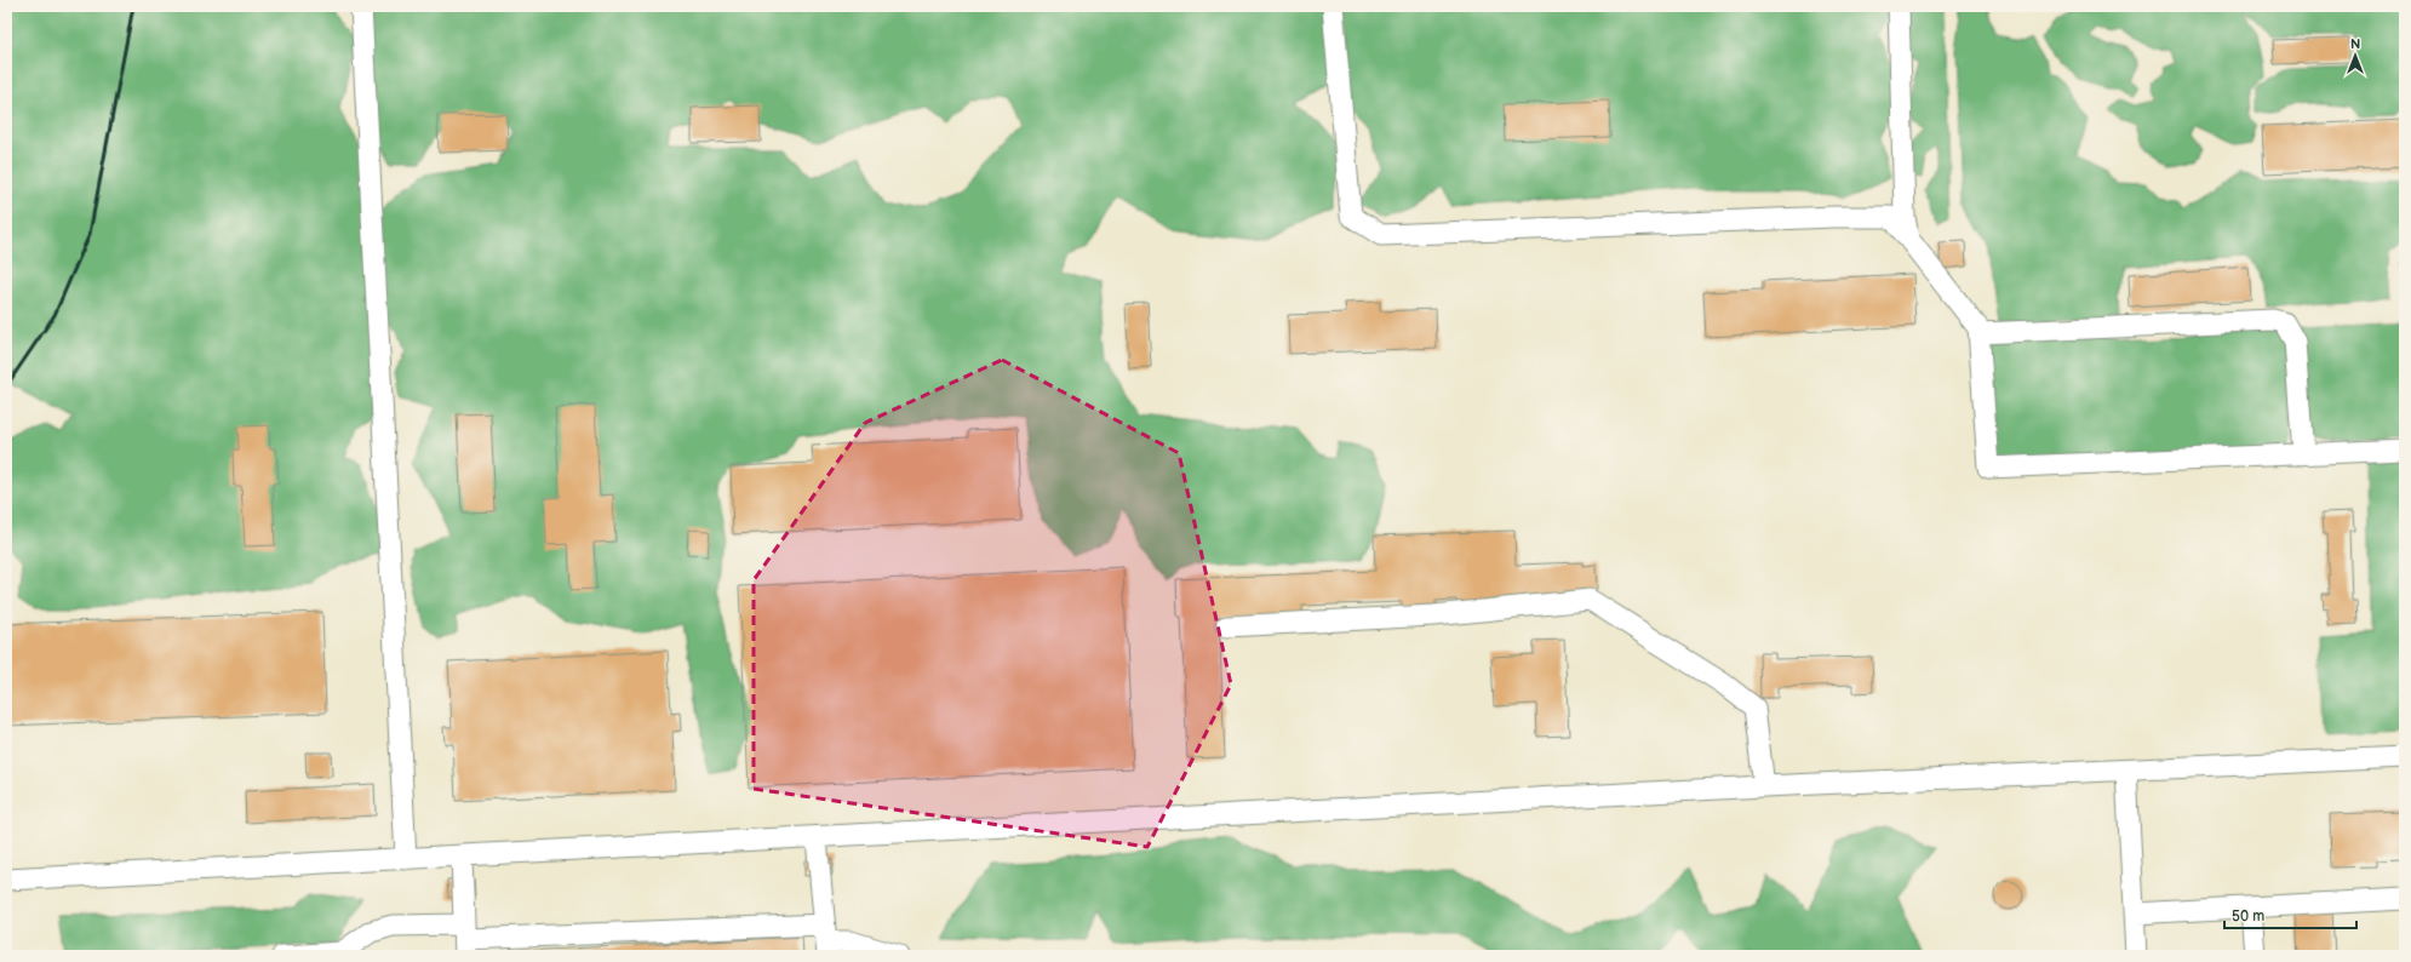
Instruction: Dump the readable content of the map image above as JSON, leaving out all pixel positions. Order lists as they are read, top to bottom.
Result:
{
  "scale_bar": "50 m",
  "north": "top"
}
